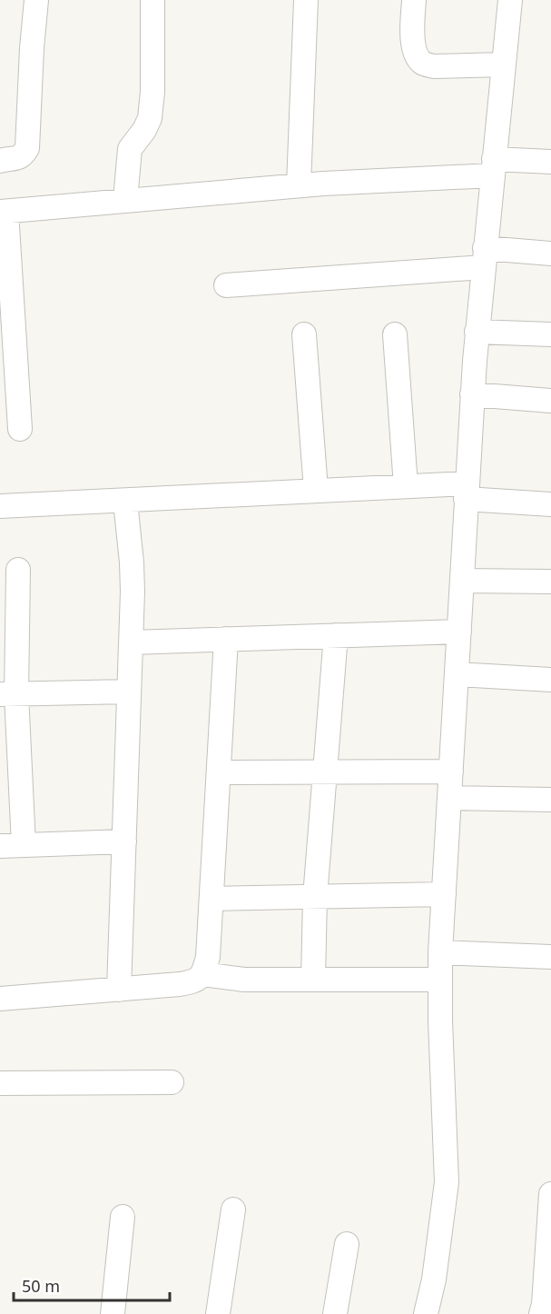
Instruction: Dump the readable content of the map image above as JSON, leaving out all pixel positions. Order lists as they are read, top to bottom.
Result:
{
  "scale_bar": "50 m"
}
